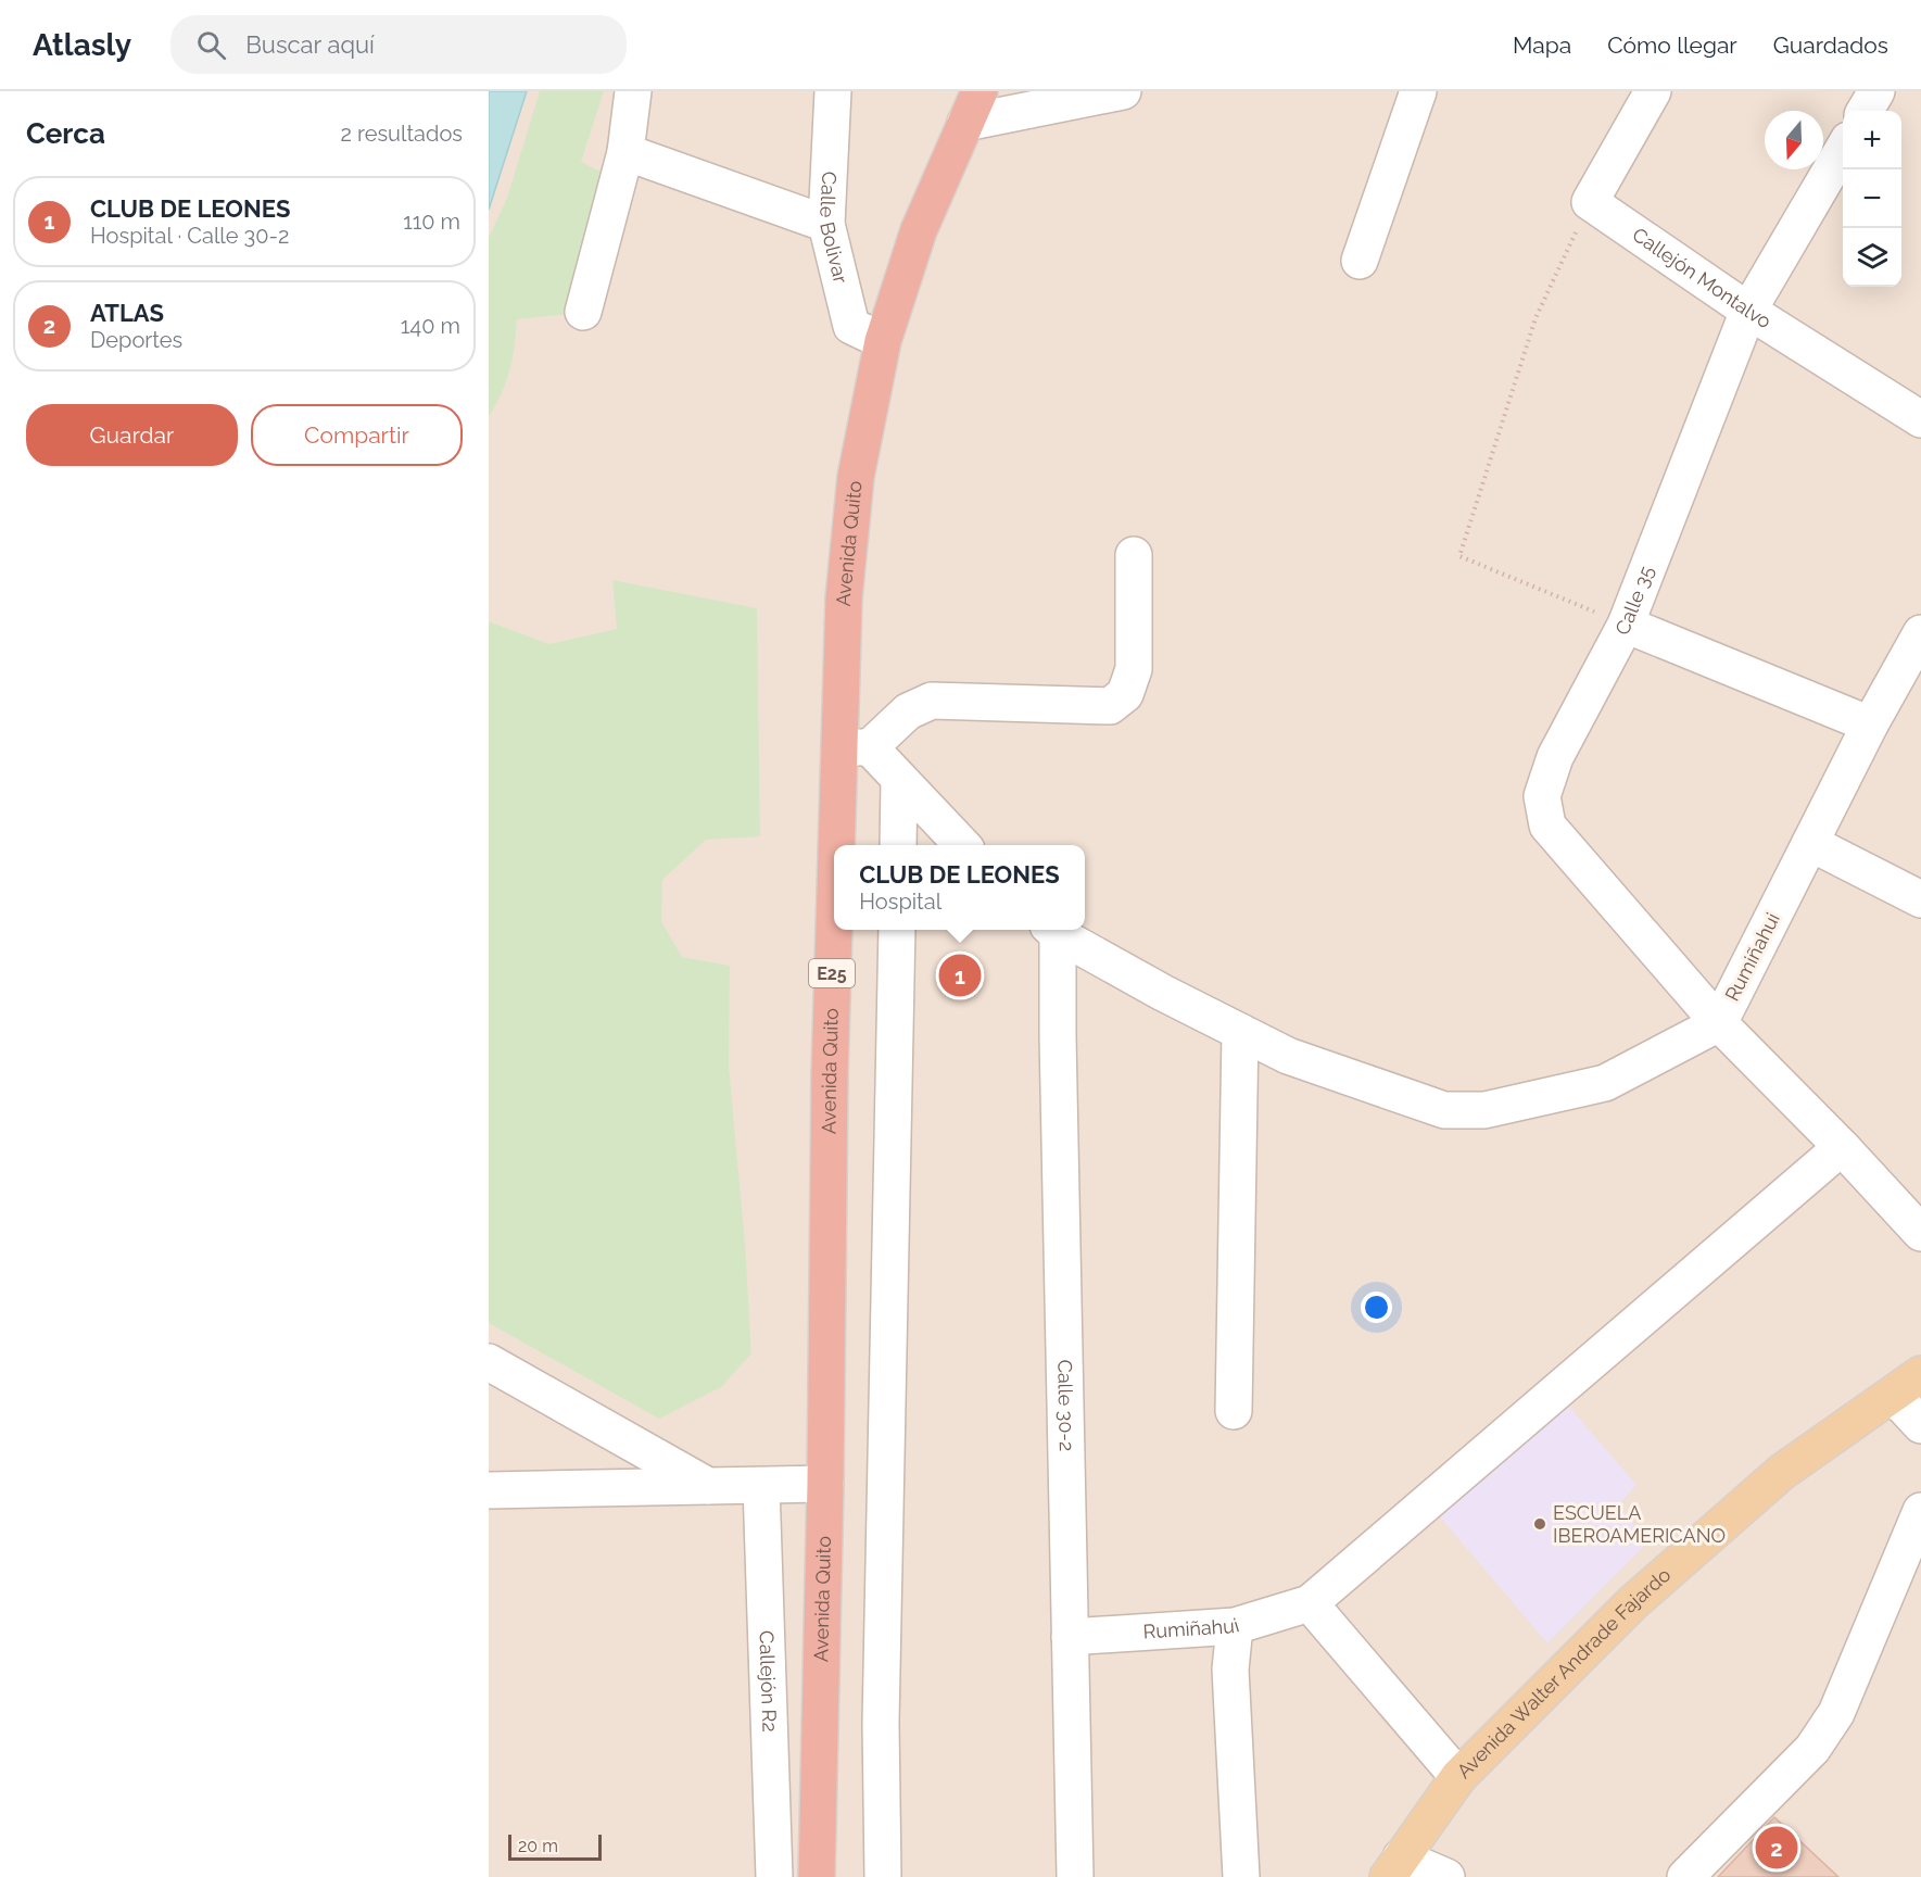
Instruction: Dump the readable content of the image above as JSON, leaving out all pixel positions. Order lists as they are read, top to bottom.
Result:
{
  "streets": {
    "highway": ["Avenida Quito", "E25"],
    "main road": ["Avenida Walter Andrade Fajardo"],
    "street": [
      "Calle Bolivar",
      "Callejón Montalvo",
      "Calle 35",
      "Rumiñahui",
      "Calle 30-2",
      "Callejón R2"
    ]
  },
  "crossings": [
    ["Calle Bolivar", "Avenida Quito"],
    ["Callejón Montalvo", "Calle 35"],
    ["Calle 35", "Rumiñahui"],
    ["Rumiñahui", "Calle 30-2"]
  ],
  "places": ["ESCUELA IBEROAMERICANO"],
  "scale_bar": "20 m",
  "north": "bottom",
  "page": {
    "header": "Atlasly",
    "search": "Buscar aquí",
    "nav": ["Mapa", "Cómo llegar", "Guardados"],
    "heading": ["Cerca", "2 resultados"],
    "map_buttons": ["+", "−"],
    "list": [
      {
        "mark": "1",
        "name": "CLUB DE LEONES",
        "note": "Hospital · Calle 30-2",
        "value": "110 m"
      },
      {
        "mark": "2",
        "name": "ATLAS",
        "note": "Deportes",
        "value": "140 m"
      }
    ],
    "buttons": ["Guardar", "Compartir"],
    "popup": ["CLUB DE LEONES", "Hospital"],
    "pins": ["1", "2"],
    "scale": "20 m"
  }
}
